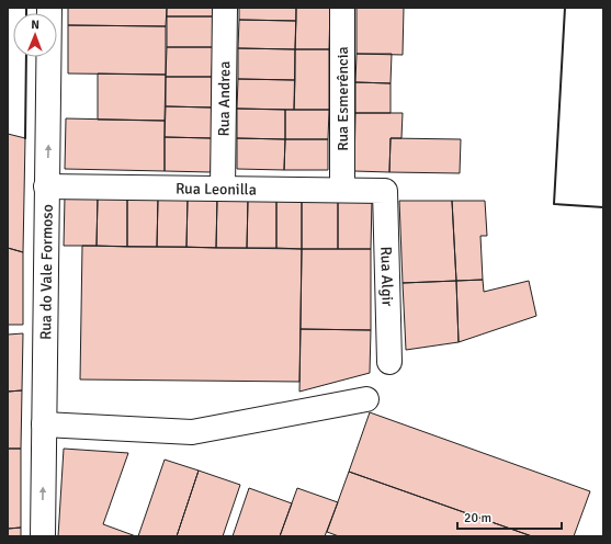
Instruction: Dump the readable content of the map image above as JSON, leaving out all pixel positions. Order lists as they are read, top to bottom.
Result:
{
  "streets": {
    "street": [
      "Rua Andrea",
      "Rua Esmerência",
      "Rua Leonilla",
      "Rua do Vale Formoso",
      "Rua Algir"
    ]
  },
  "crossings": [
    ["Rua Andrea", "Rua Leonilla"],
    ["Rua Esmerência", "Rua Leonilla"],
    ["Rua Leonilla", "Rua do Vale Formoso"],
    ["Rua Leonilla", "Rua Algir"]
  ],
  "one_way": ["Rua do Vale Formoso"],
  "scale_bar": "20 m",
  "north": "top"
}
